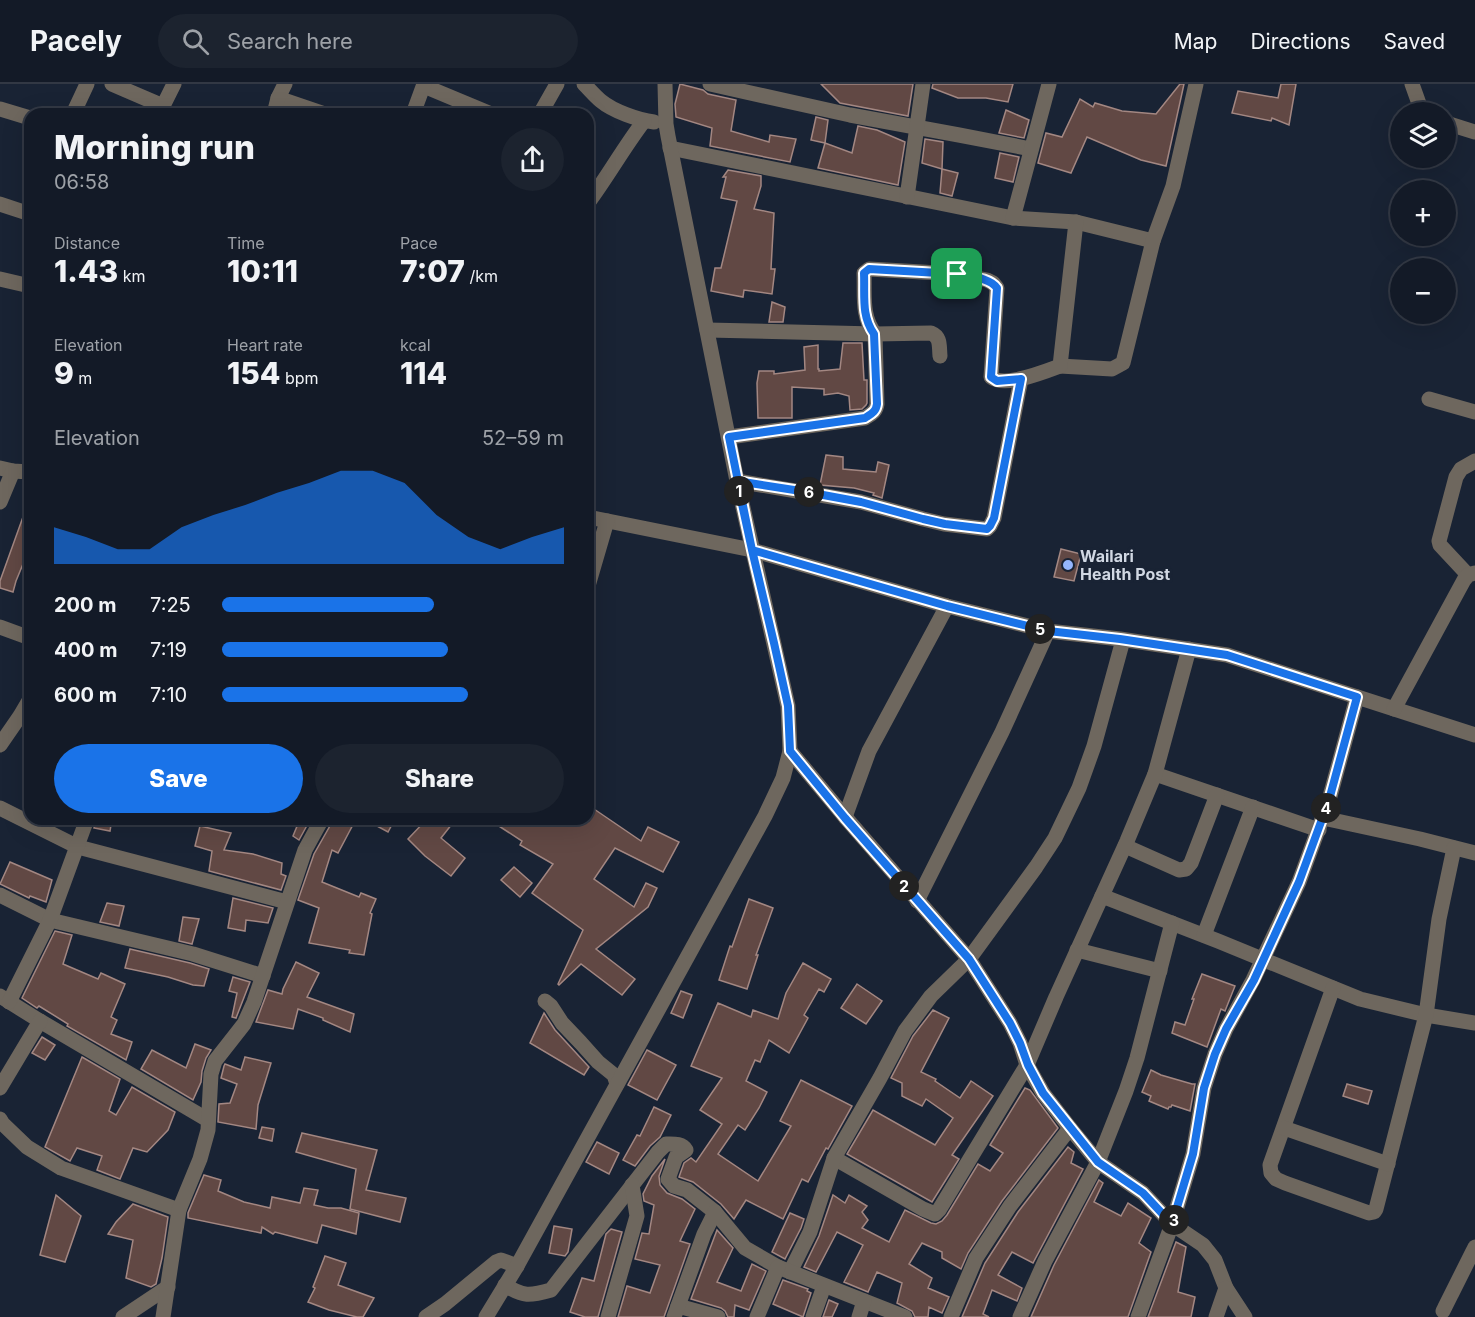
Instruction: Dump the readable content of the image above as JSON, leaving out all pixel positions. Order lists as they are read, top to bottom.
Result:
{
  "places": ["Wailari Health Post"],
  "page": {
    "header": "Pacely",
    "search": "Search here",
    "nav": ["Map", "Directions", "Saved"],
    "map_buttons": ["+", "−"],
    "heading": ["Morning run", "06:58"],
    "stats": [
      ["Distance", "1.43 km"],
      ["Time", "10:11"],
      ["Pace", "7:07 /km"],
      ["Elevation", "9 m"],
      ["Heart rate", "154 bpm"],
      ["kcal", "114"]
    ],
    "chart": ["Elevation", "52–59 m"],
    "pins": [
      "1",
      "6",
      "5",
      "4",
      "2",
      "3"
    ],
    "list": [
      {
        "name": "200 m",
        "note": "7:25"
      },
      {
        "name": "400 m",
        "note": "7:19"
      },
      {
        "name": "600 m",
        "note": "7:10"
      }
    ],
    "buttons": ["Save", "Share"]
  }
}
